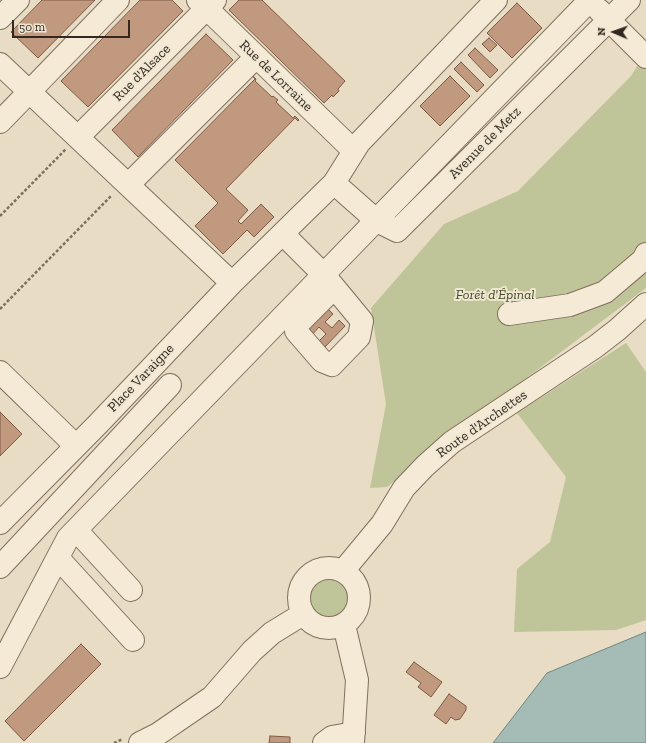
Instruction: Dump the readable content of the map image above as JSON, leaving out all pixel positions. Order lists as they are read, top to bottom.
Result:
{
  "streets": {
    "street": [
      "Rue d'Alsace",
      "Rue de Lorraine",
      "Avenue de Metz",
      "Place Varaigne",
      "Route d'Archettes"
    ]
  },
  "crossings": [
    ["Rue d'Alsace", "Rue de Lorraine"]
  ],
  "parks": ["Forêt d'Épinal"],
  "scale_bar": "50 m",
  "north": "left"
}
